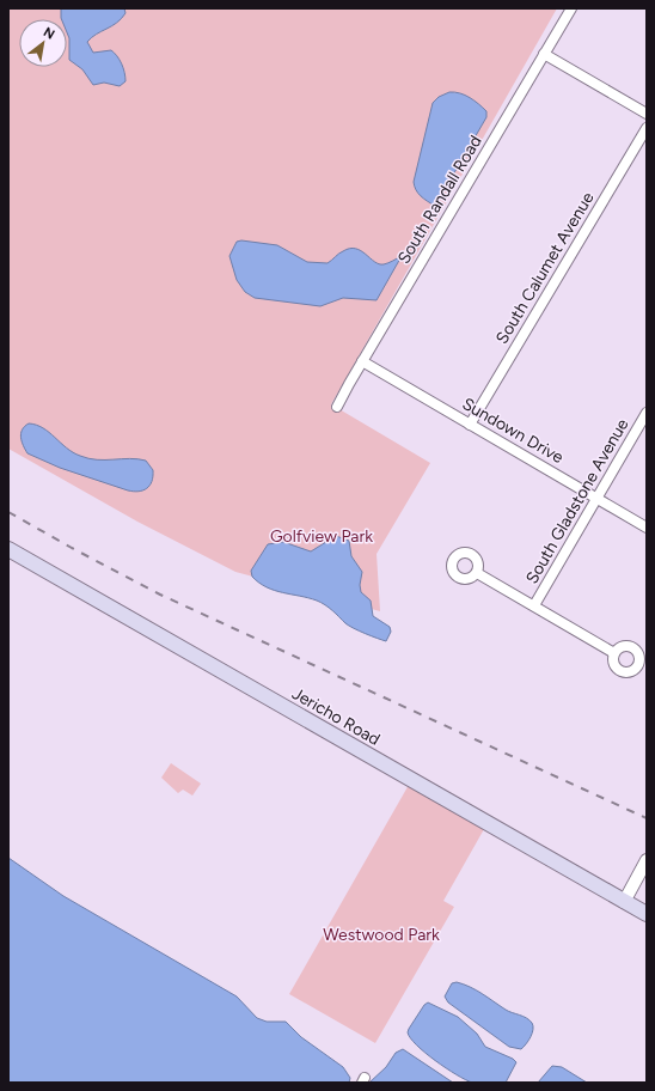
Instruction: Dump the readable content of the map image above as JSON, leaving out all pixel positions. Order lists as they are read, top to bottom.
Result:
{
  "streets": {
    "main road": ["Jericho Road"],
    "street": [
      "South Randall Road",
      "South Calumet Avenue",
      "Sundown Drive",
      "South Gladstone Avenue"
    ]
  },
  "crossings": [
    ["South Randall Road", "Sundown Drive"],
    ["South Calumet Avenue", "Sundown Drive"],
    ["Sundown Drive", "South Gladstone Avenue"]
  ],
  "parks": ["Golfview Park", "Westwood Park"],
  "north": "top right"
}
